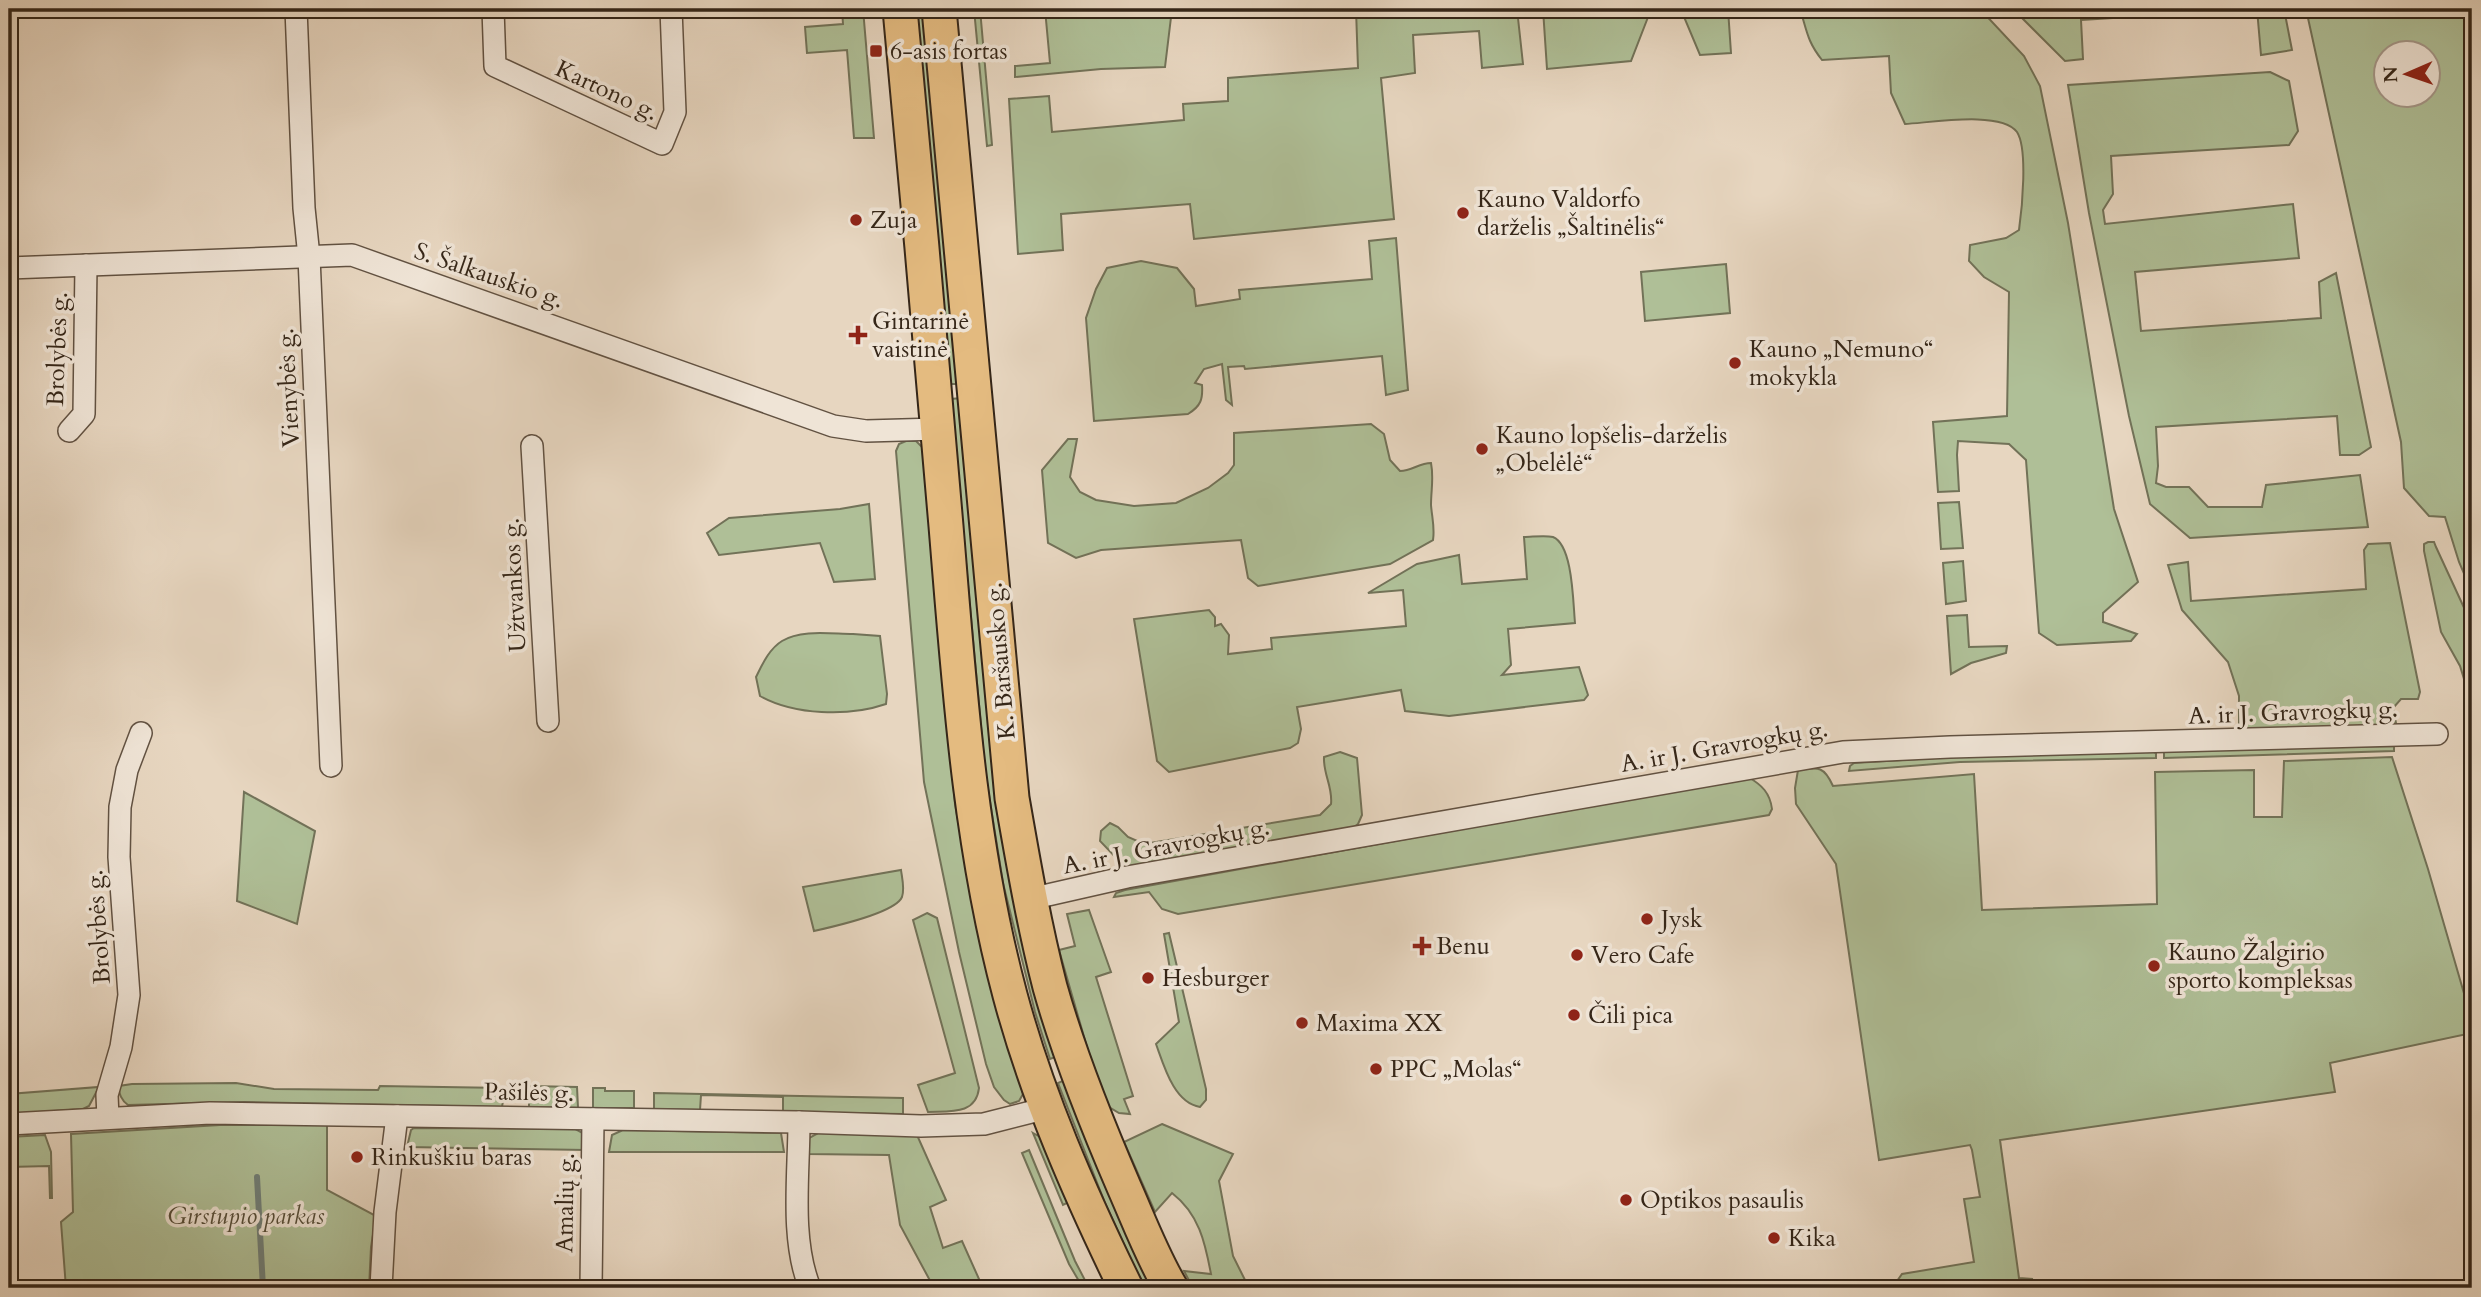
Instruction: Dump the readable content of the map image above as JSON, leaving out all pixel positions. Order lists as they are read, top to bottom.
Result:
{
  "streets": {
    "main road": ["K. Baršausko g."],
    "street": [
      "Kartono g.",
      "S. Šalkauskio g.",
      "Brolybės g.",
      "Vienybės g.",
      "Užtvankos g.",
      "A. ir J. Gravrogkų g.",
      "Pašilės g.",
      "Amalių g."
    ]
  },
  "crossings": [
    ["S. Šalkauskio g.", "Brolybės g."],
    ["S. Šalkauskio g.", "Vienybės g."],
    ["S. Šalkauskio g.", "K. Baršausko g."],
    ["Brolybės g.", "Pašilės g."],
    ["K. Baršausko g.", "A. ir J. Gravrogkų g."],
    ["K. Baršausko g.", "Pašilės g."],
    ["Pašilės g.", "Amalių g."]
  ],
  "parks": ["Girstupio parkas"],
  "places": {
    "transit": ["6-asis fortas"],
    "other": [
      "Kauno Valdorfo darželis „Šaltinėlis“",
      "Zuja",
      "Kauno „Nemuno“ mokykla",
      "Kauno lopšelis-darželis „Obelėlė“",
      "Jysk",
      "Vero Cafe",
      "Kauno Žalgirio sporto kompleksas",
      "Hesburger",
      "Čili pica",
      "Maxima XX",
      "PPC „Molas“",
      "Rinkuškiu baras",
      "Optikos pasaulis",
      "Kika"
    ],
    "health": ["Gintarinė vaistinė", "Benu"]
  },
  "north": "left"
}
